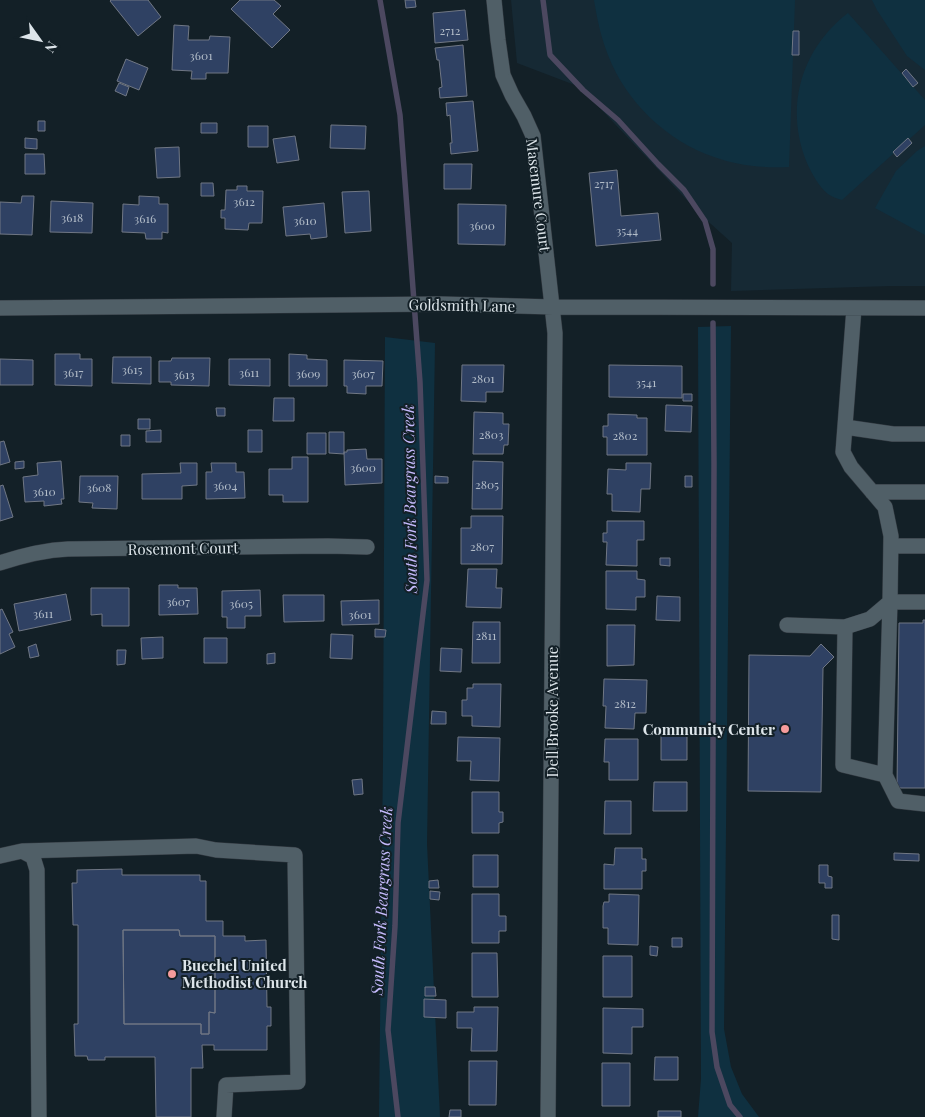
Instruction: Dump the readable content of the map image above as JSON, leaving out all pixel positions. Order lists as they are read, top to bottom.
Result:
{
  "streets": {
    "street": [
      "Masemure Court",
      "Goldsmith Lane",
      "Rosemont Court",
      "Dell Brooke Avenue"
    ]
  },
  "crossings": [
    ["Masemure Court", "Goldsmith Lane"],
    ["Masemure Court", "Dell Brooke Avenue"],
    ["Goldsmith Lane", "Dell Brooke Avenue"]
  ],
  "water": ["South Fork Beargrass Creek"],
  "places": ["Community Center", "Buechel United Methodist Church"],
  "house_numbers": [
    "2712",
    "3601",
    "2717",
    "3612",
    "3618",
    "3616",
    "3610",
    "3600",
    "3544",
    "3615",
    "3617",
    "3611",
    "3609",
    "3607",
    "3613",
    "2801",
    "3541",
    "2803",
    "2802",
    "3600",
    "2805",
    "3604",
    "3608",
    "3610",
    "2807",
    "3607",
    "3605",
    "3611",
    "3601",
    "2811",
    "2812"
  ],
  "north": "bottom right"
}
